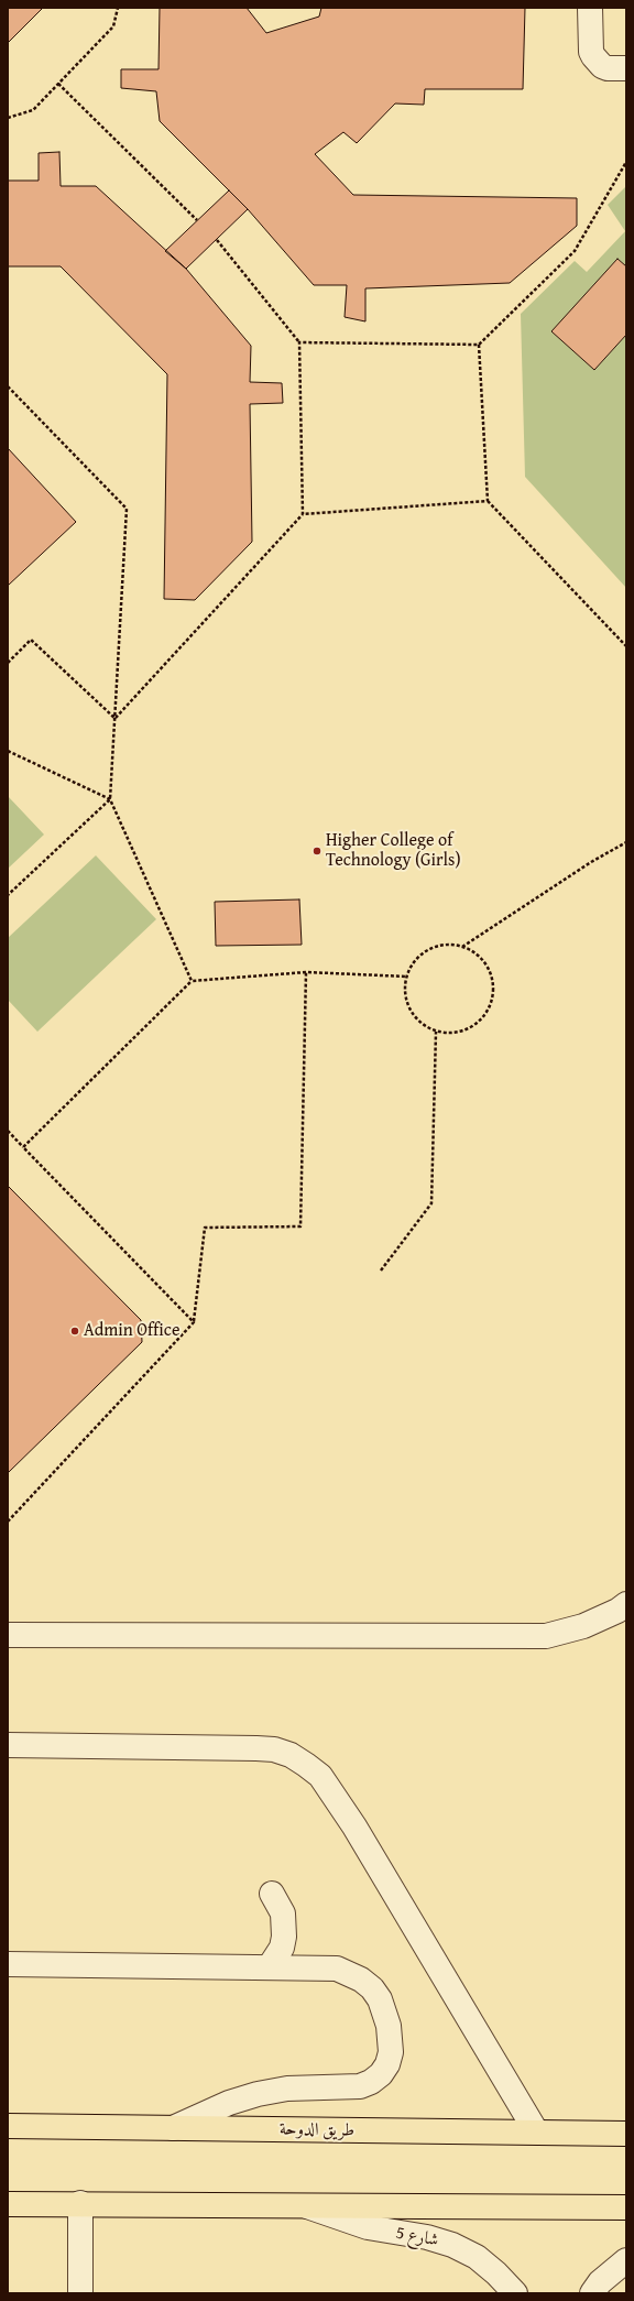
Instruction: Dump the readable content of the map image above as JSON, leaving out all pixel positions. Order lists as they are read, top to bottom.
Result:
{
  "streets": {
    "main road": ["طريق الدوحة"],
    "street": ["شارع 5"]
  },
  "places": ["Higher College of Technology (Girls)", "Admin Office"]
}
